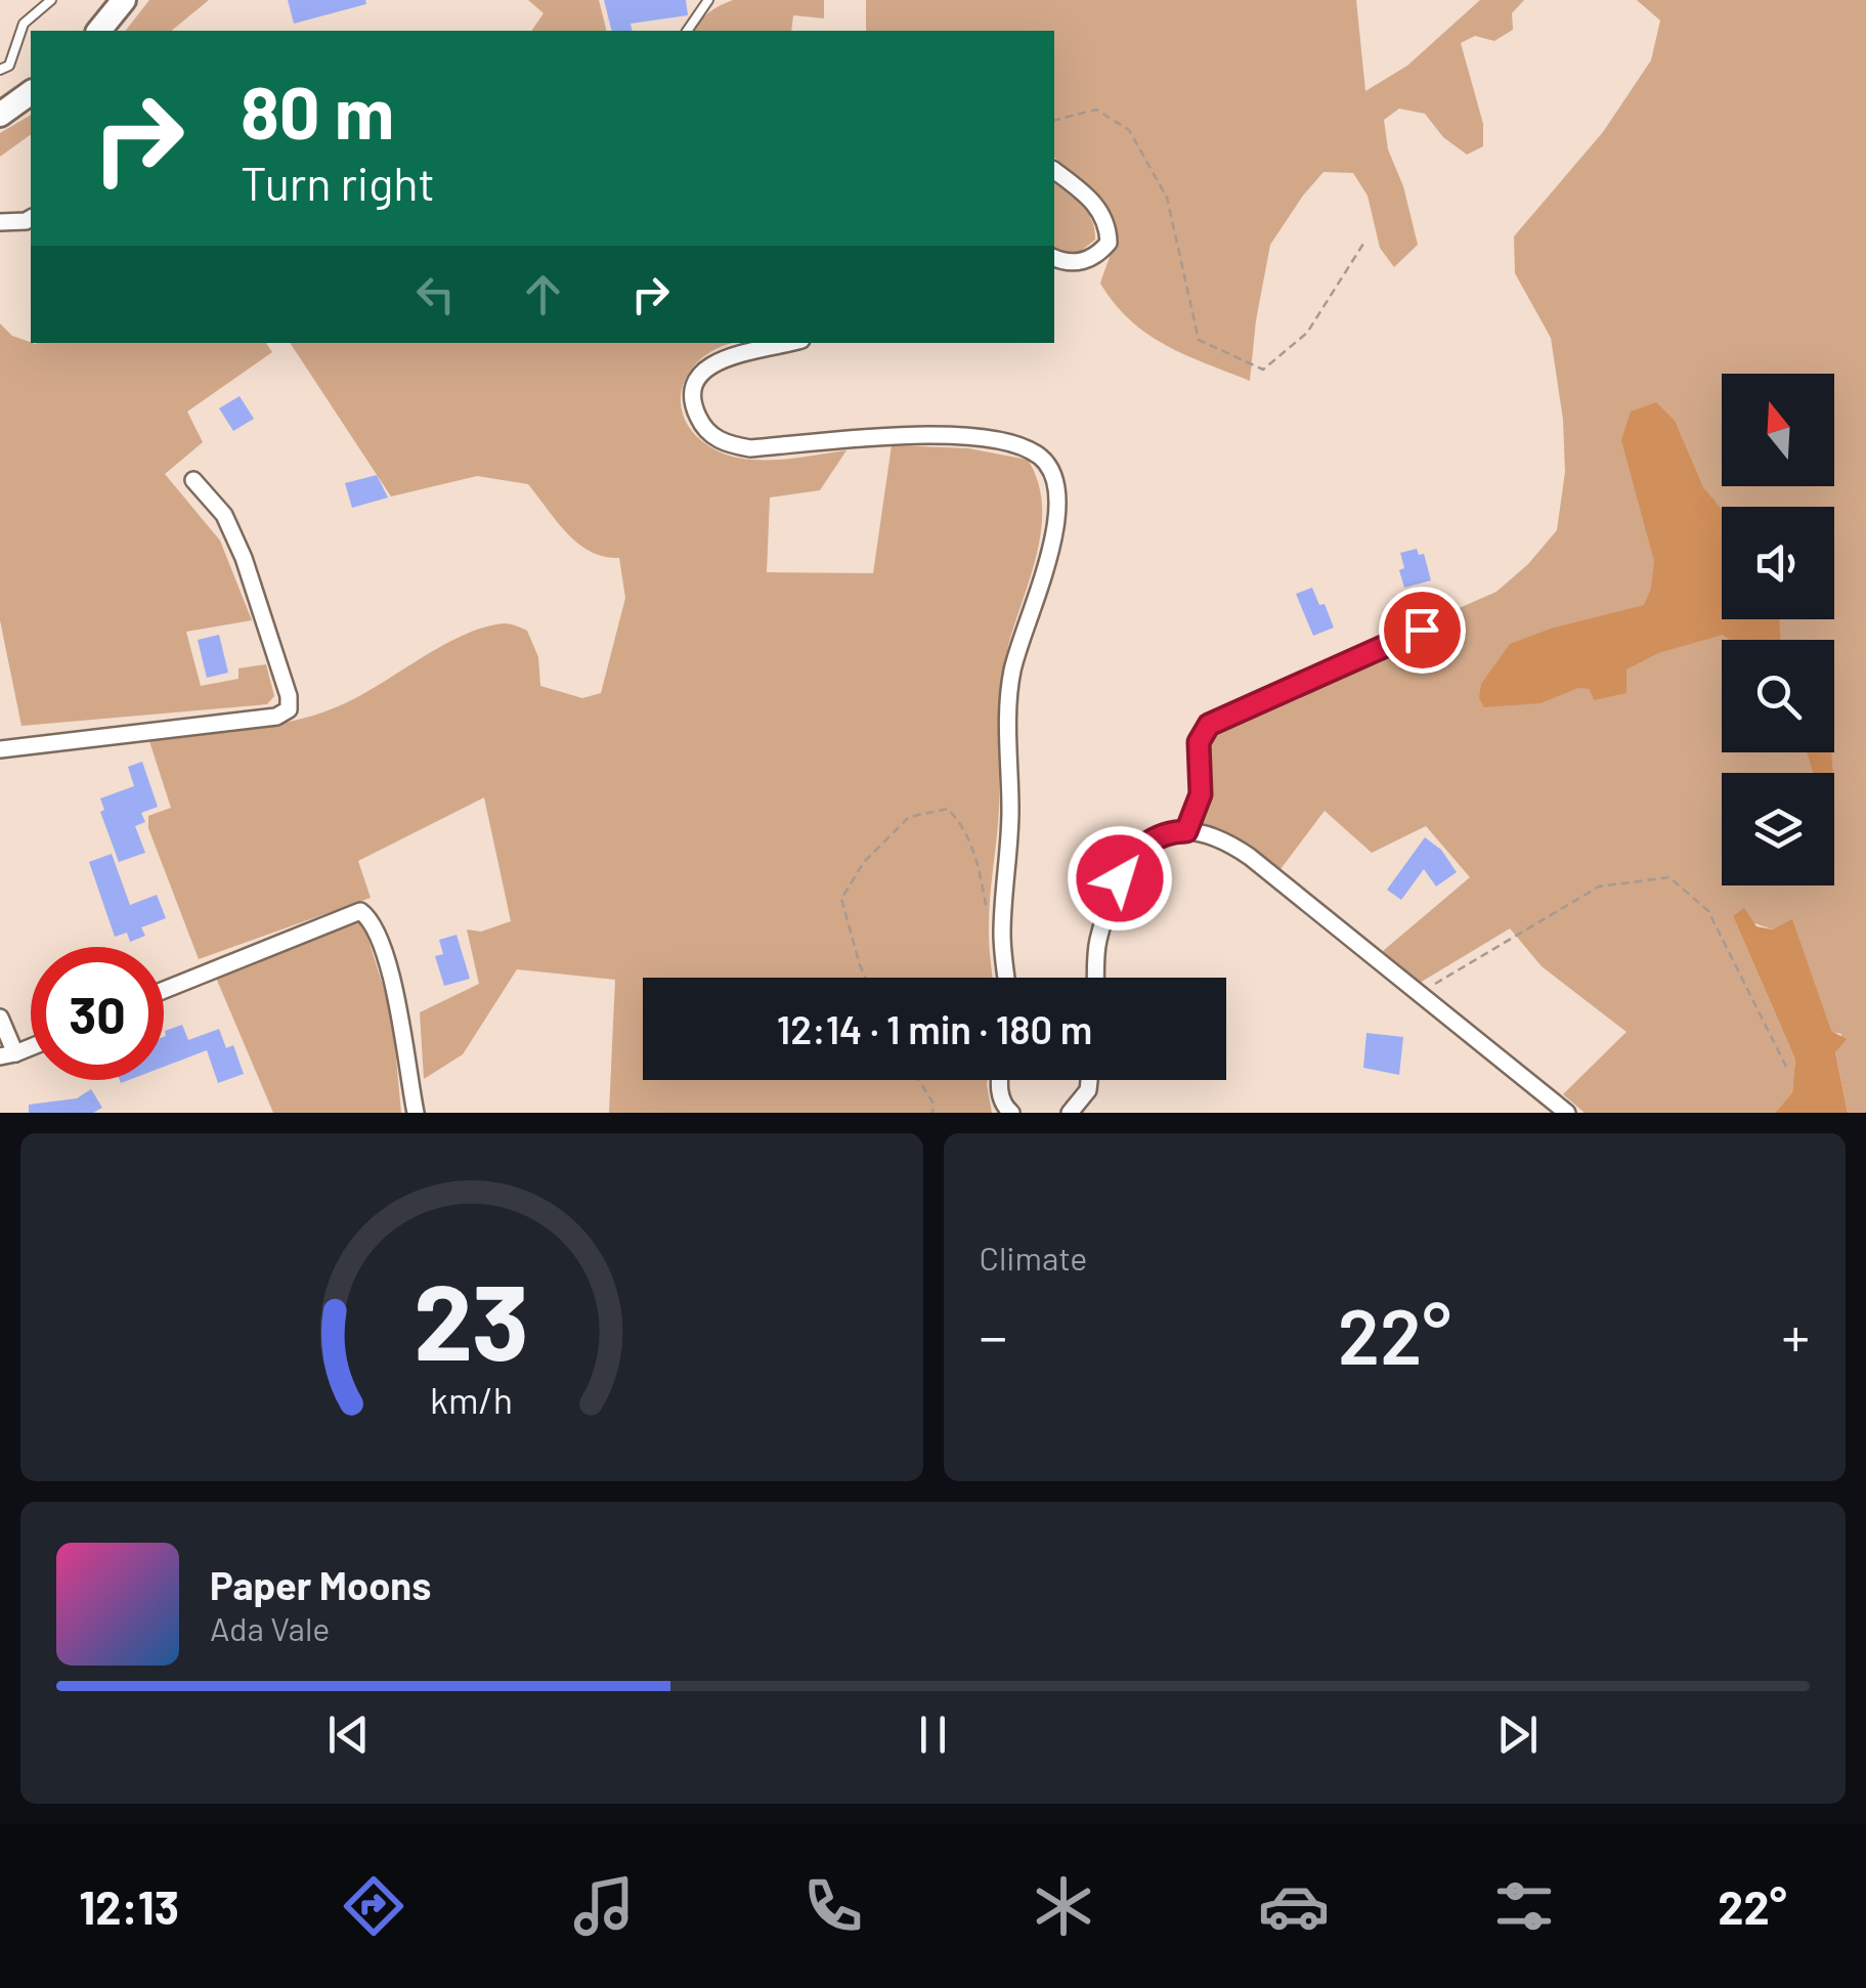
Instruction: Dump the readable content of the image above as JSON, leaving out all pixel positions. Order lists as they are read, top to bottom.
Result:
{
  "north": "top",
  "page": {
    "turn": ["80 m", "Turn right"],
    "limit": "30",
    "trip": "12:14 · 1 min · 180 m",
    "tile": "Climate",
    "heat": ["−", "22°", "+"],
    "song": ["Paper Moons", "Ada Vale"],
    "tabs": ["12:13", "22°"],
    "gauge": ["23", "km/h"]
  }
}
